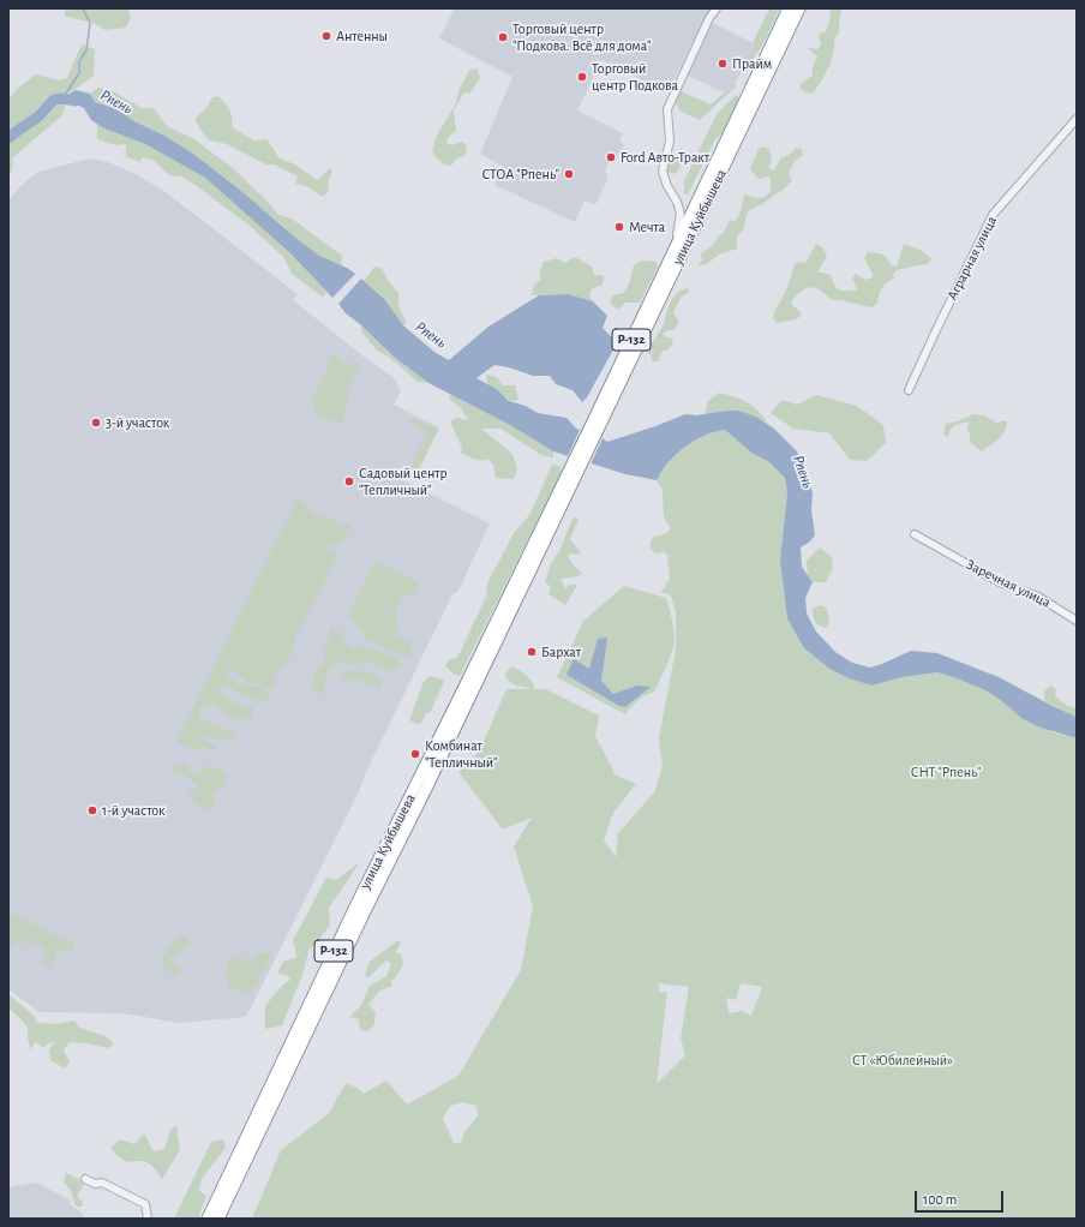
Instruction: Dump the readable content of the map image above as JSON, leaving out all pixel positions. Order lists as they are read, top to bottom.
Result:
{
  "streets": {
    "highway": ["улица Куйбышева", "Р-132"],
    "street": ["Аграрная улица", "Заречная улица"]
  },
  "crossings": [
    ["улица Куйбышева", "Р-132"]
  ],
  "water": ["Рпень"],
  "parks": ["СНТ \"Рпень\"", "СТ «Юбилейный»"],
  "places": [
    "Антенны",
    "Торговый центр \"Подкова. Всё для дома\"",
    "Прайм",
    "Торговый центр Подкова",
    "Ford Авто-Тракт",
    "СТОА \"Рпень\"",
    "Мечта",
    "3-й участок",
    "Садовый центр \"Тепличный\"",
    "Бархат",
    "Комбинат \"Тепличный\"",
    "1-й участок"
  ],
  "scale_bar": "100 m"
}
